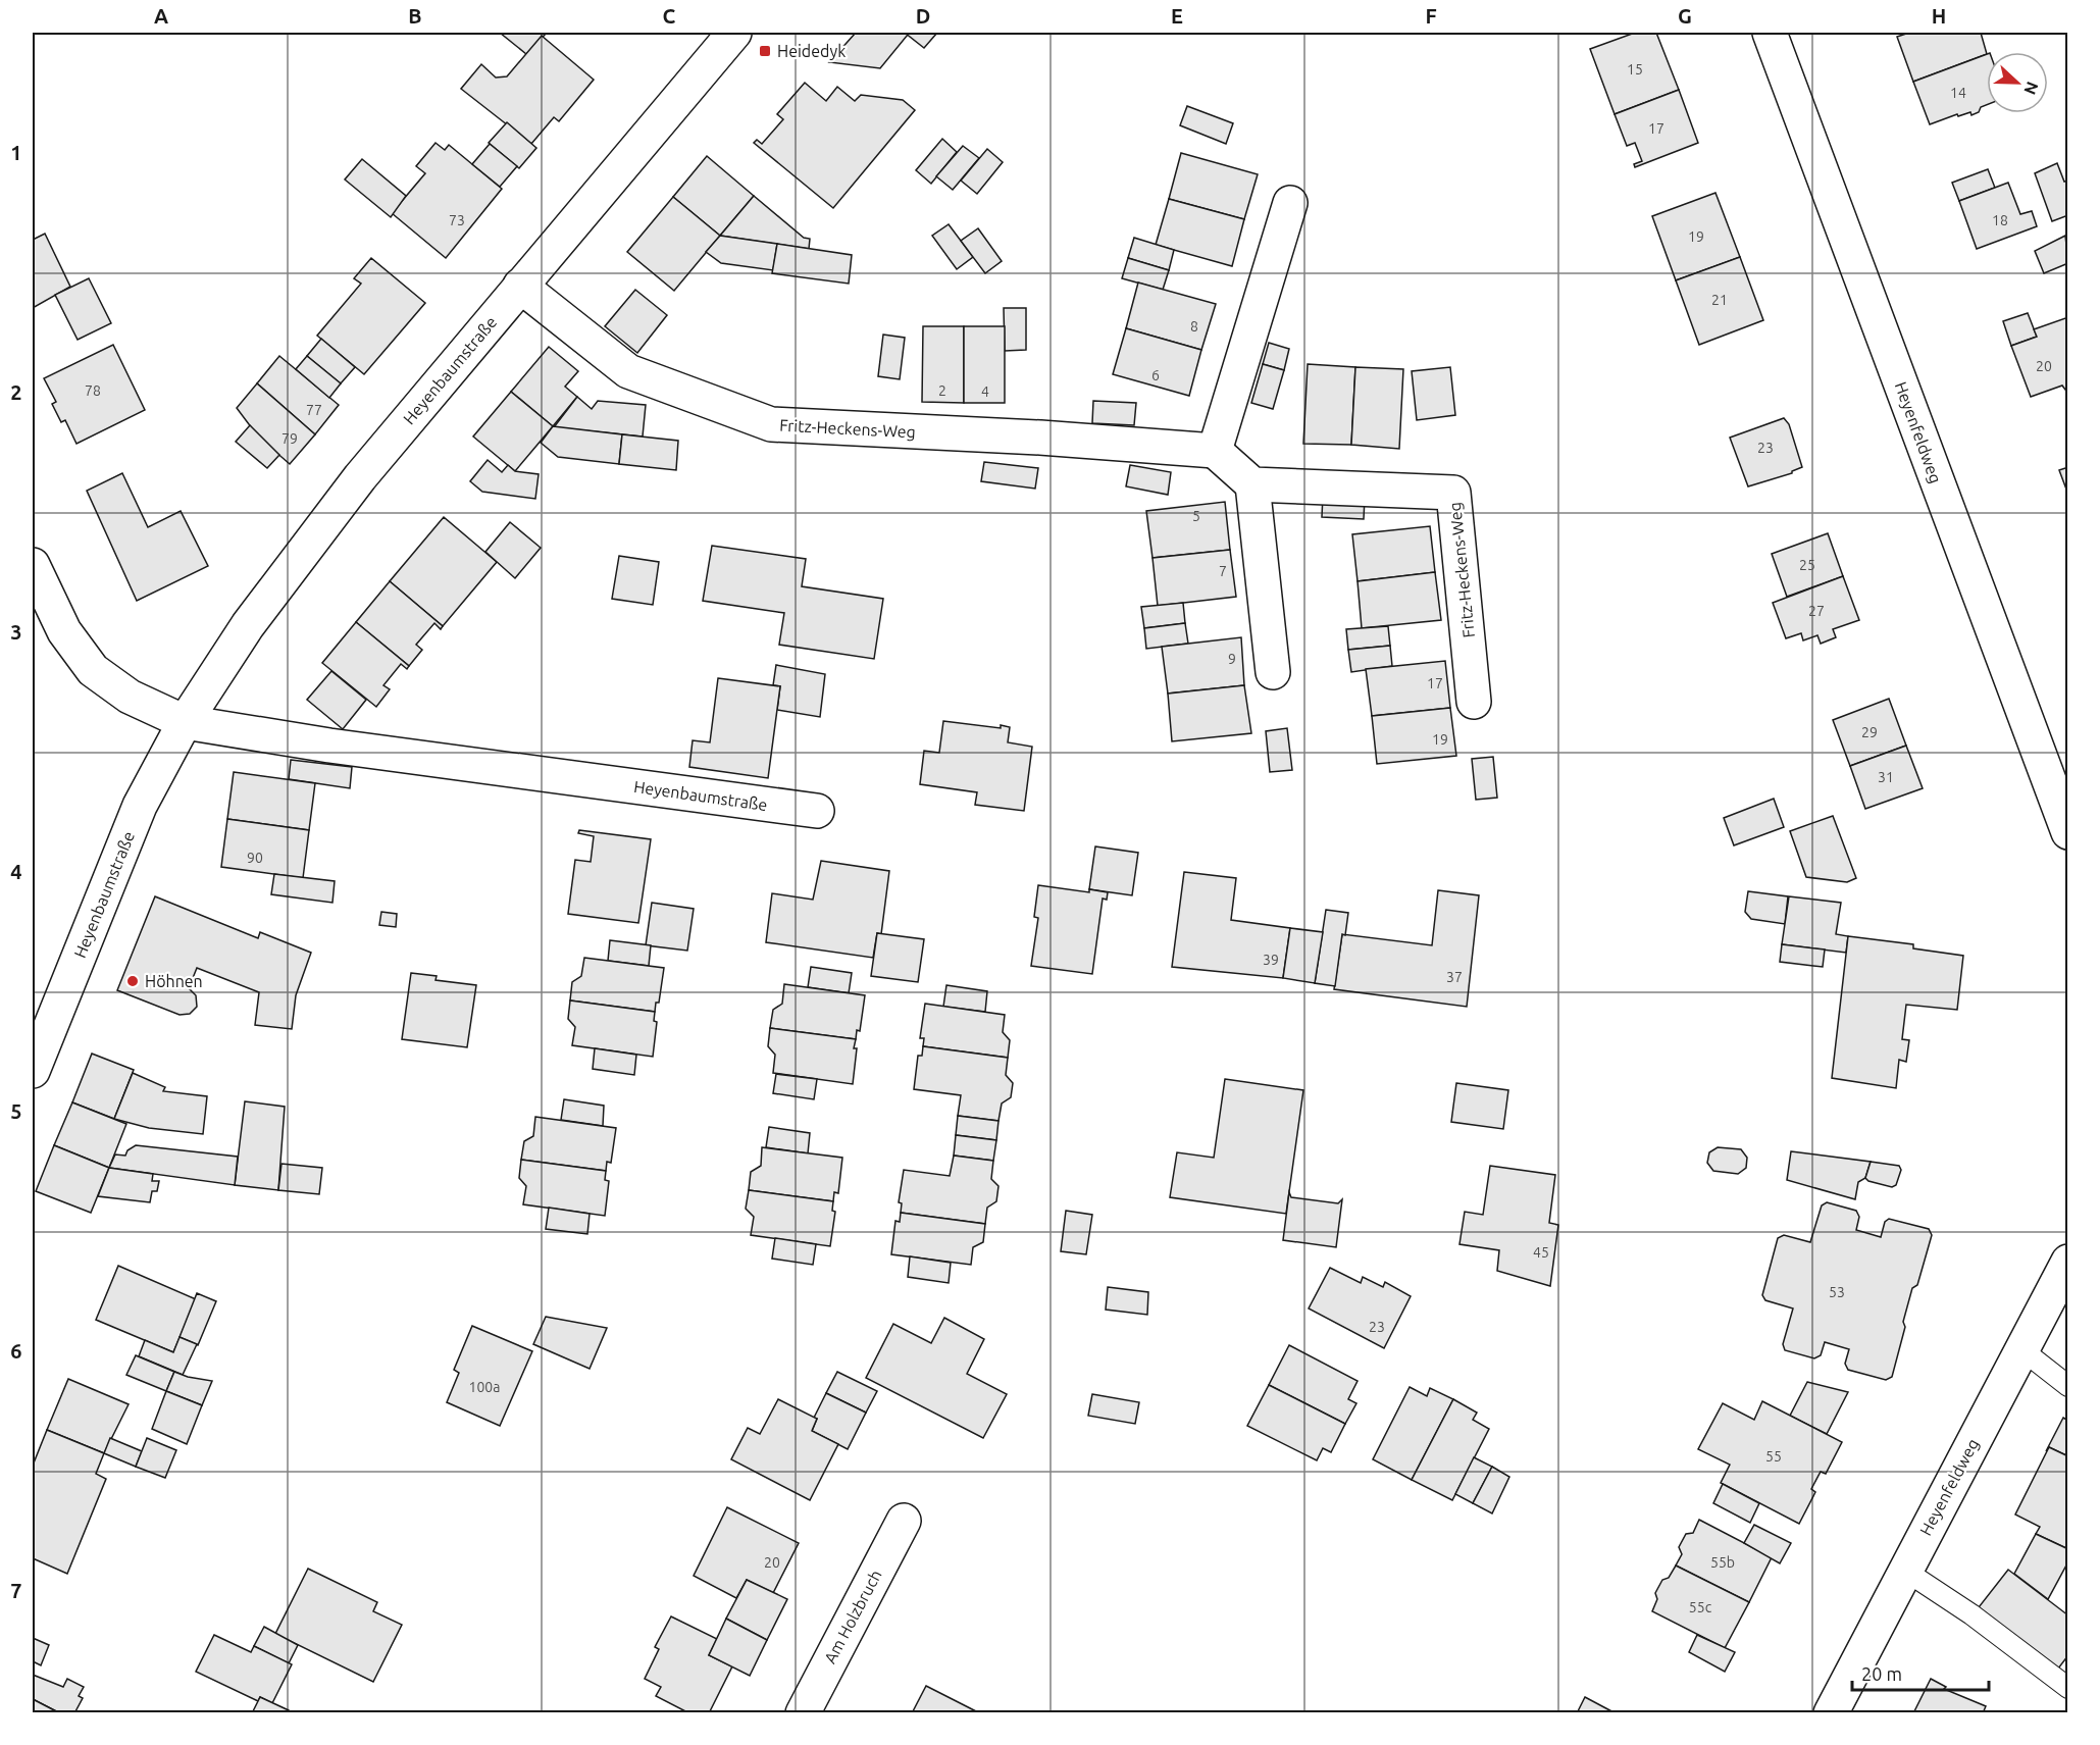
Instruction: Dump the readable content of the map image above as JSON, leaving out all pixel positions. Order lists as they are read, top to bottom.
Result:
{
  "streets": {
    "street": [
      "Heyenbaumstraße",
      "Fritz-Heckens-Weg",
      "Heyenfeldweg",
      "Am Holzbruch"
    ]
  },
  "crossings": [
    ["Heyenbaumstraße", "Fritz-Heckens-Weg"]
  ],
  "places": {
    "transit": ["Heidedyk"],
    "other": ["Höhnen"]
  },
  "house_numbers": [
    "15",
    "14",
    "17",
    "73",
    "18",
    "19",
    "21",
    "8",
    "20",
    "6",
    "78",
    "2",
    "4",
    "77",
    "79",
    "23",
    "5",
    "25",
    "7",
    "27",
    "9",
    "17",
    "29",
    "19",
    "31",
    "90",
    "39",
    "37",
    "45",
    "53",
    "23",
    "100a",
    "55",
    "20",
    "55b",
    "55c"
  ],
  "scale_bar": "20 m",
  "north": "right",
  "grid": {
    "columns": [
      "A",
      "B",
      "C",
      "D",
      "E",
      "F",
      "G",
      "H"
    ],
    "rows": [
      "1",
      "2",
      "3",
      "4",
      "5",
      "6",
      "7"
    ]
  }
}
